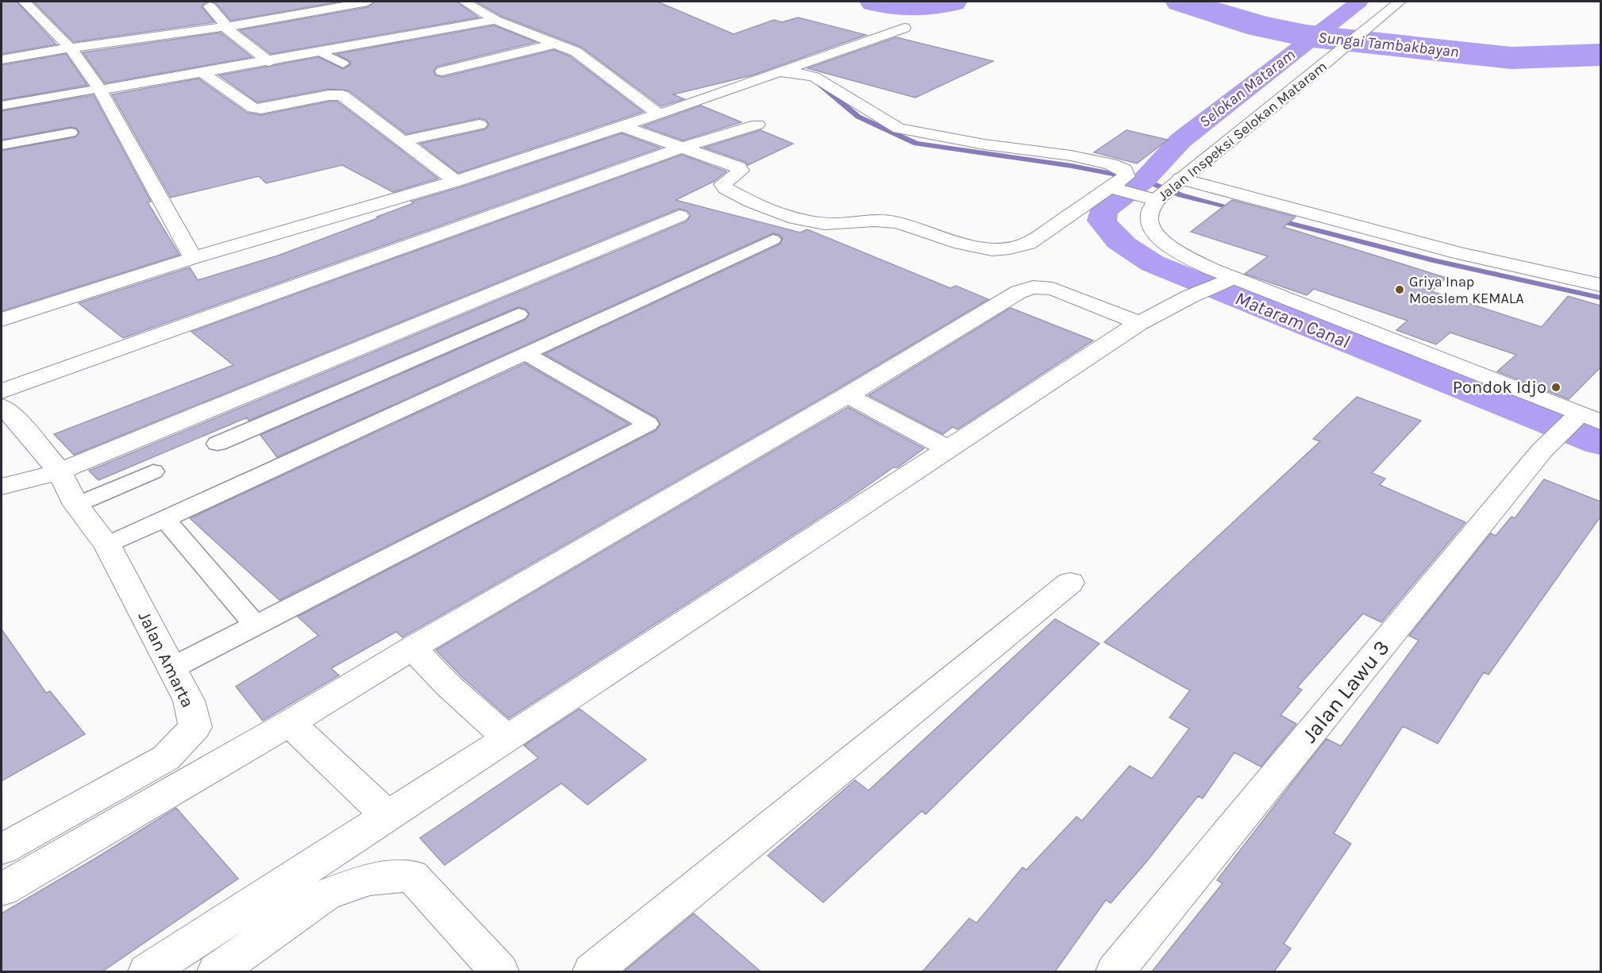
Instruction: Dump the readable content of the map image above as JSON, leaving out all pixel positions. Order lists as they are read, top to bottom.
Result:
{
  "streets": {
    "street": ["Jalan Inspeksi Selokan Mataram", "Jalan Amarta", "Jalan Lawu 3"]
  },
  "crossings": [
    ["Jalan Inspeksi Selokan Mataram", "Jalan Lawu 3"]
  ],
  "water": ["Sungai Tambakbayan", "Selokan Mataram", "Mataram Canal"],
  "places": ["Griya Inap Moeslem KEMALA", "Pondok Idjo"]
}
